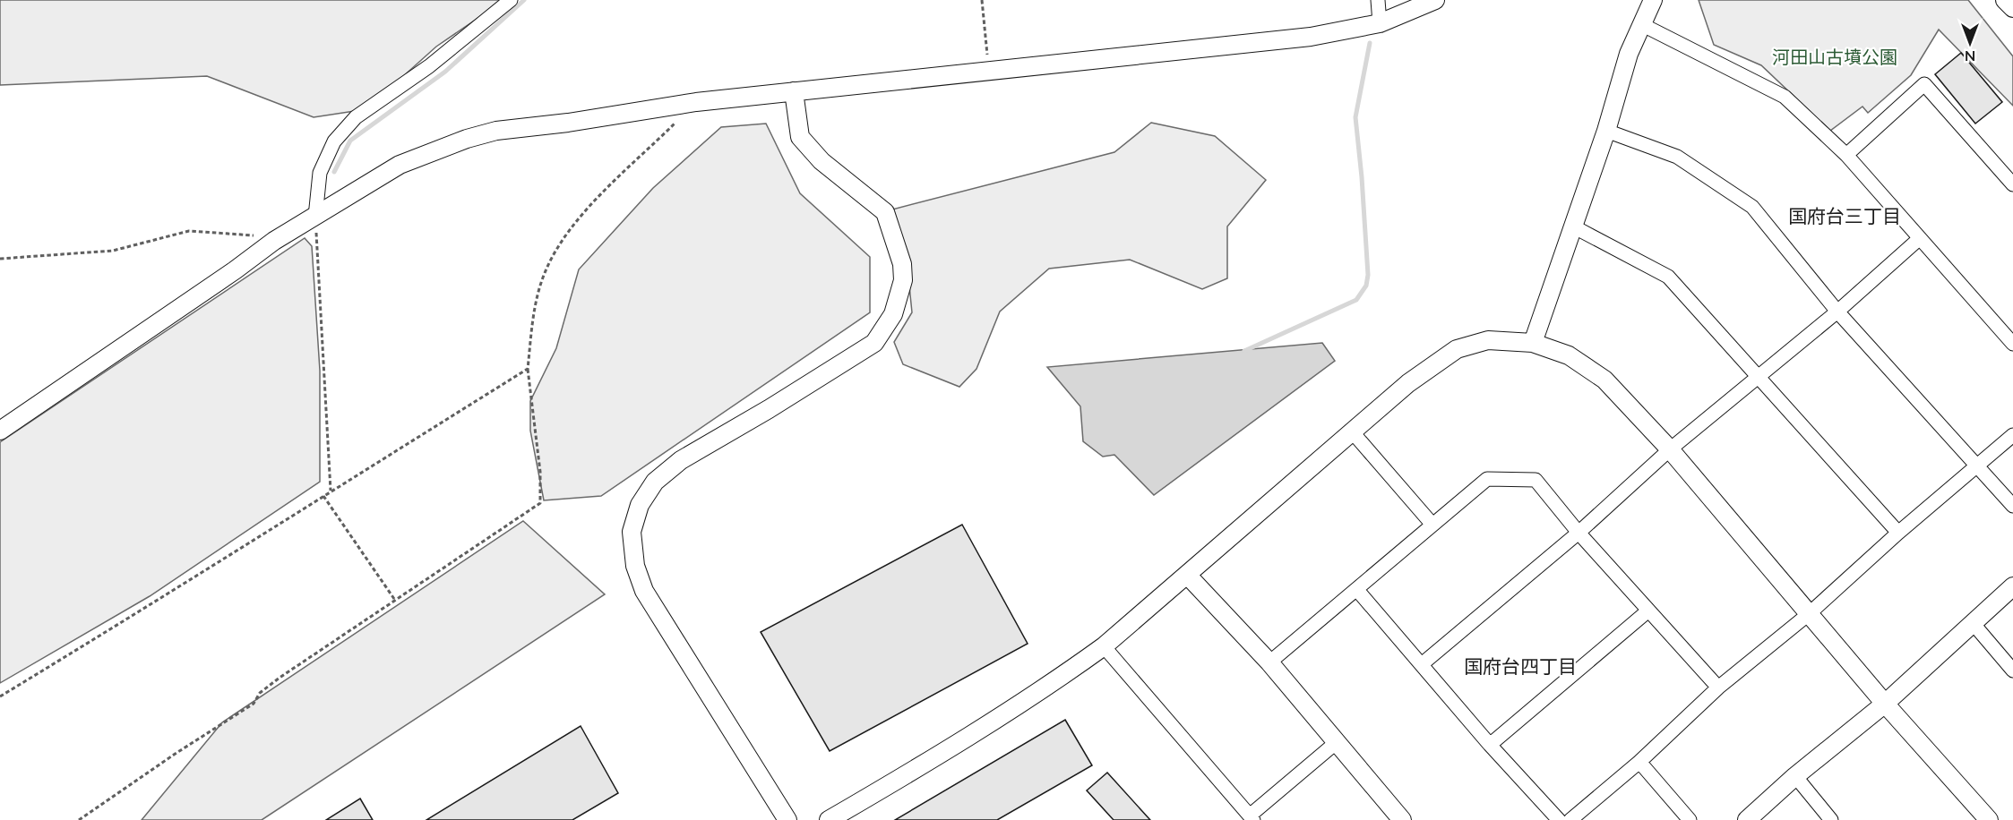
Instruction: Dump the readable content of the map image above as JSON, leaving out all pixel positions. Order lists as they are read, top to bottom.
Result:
{
  "districts": ["国府台三丁目", "国府台四丁目"],
  "parks": ["河田山古墳公園"],
  "north": "bottom"
}
